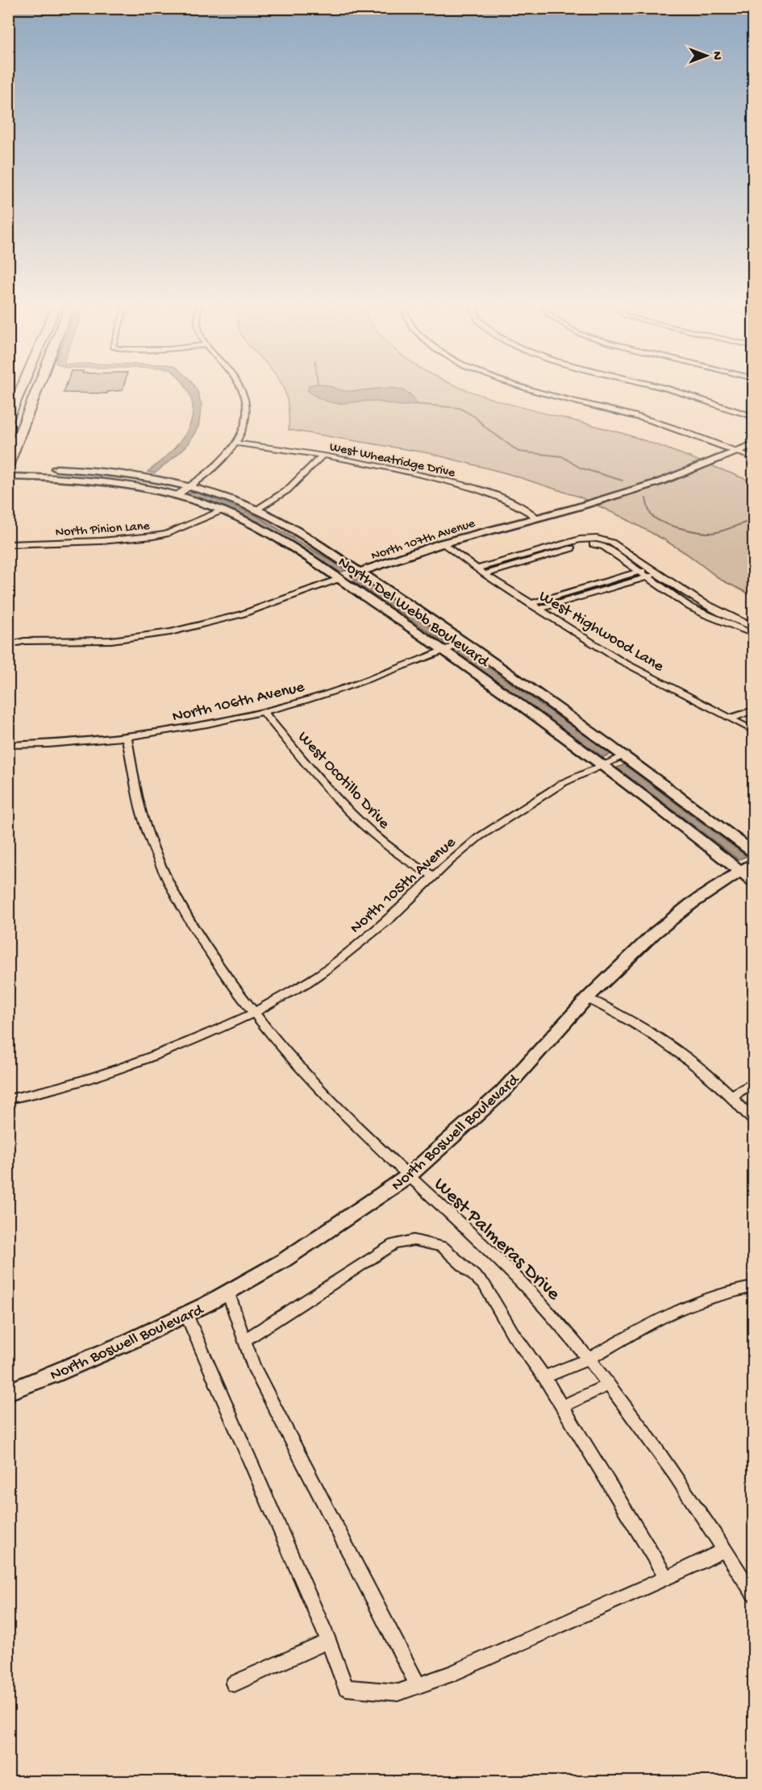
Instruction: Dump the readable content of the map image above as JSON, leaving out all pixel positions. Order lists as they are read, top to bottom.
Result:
{
  "streets": {
    "street": [
      "West Wheatridge Drive",
      "North Pinion Lane",
      "North 107th Avenue",
      "North Del Webb Boulevard",
      "West Highwood Lane",
      "North 106th Avenue",
      "West Ocotillo Drive",
      "North 105th Avenue",
      "North Boswell Boulevard",
      "West Palmeras Drive"
    ]
  },
  "crossings": [
    ["West Wheatridge Drive", "North 107th Avenue"],
    ["North Pinion Lane", "North Del Webb Boulevard"],
    ["North 107th Avenue", "North Del Webb Boulevard"],
    ["North 107th Avenue", "West Highwood Lane"],
    ["North Del Webb Boulevard", "North 106th Avenue"],
    ["North Del Webb Boulevard", "North 105th Avenue"],
    ["North Del Webb Boulevard", "North Boswell Boulevard"],
    ["North 106th Avenue", "West Ocotillo Drive"],
    ["North 106th Avenue", "West Palmeras Drive"],
    ["West Ocotillo Drive", "North 105th Avenue"],
    ["North 105th Avenue", "West Palmeras Drive"],
    ["North Boswell Boulevard", "West Palmeras Drive"]
  ],
  "north": "right"
}
